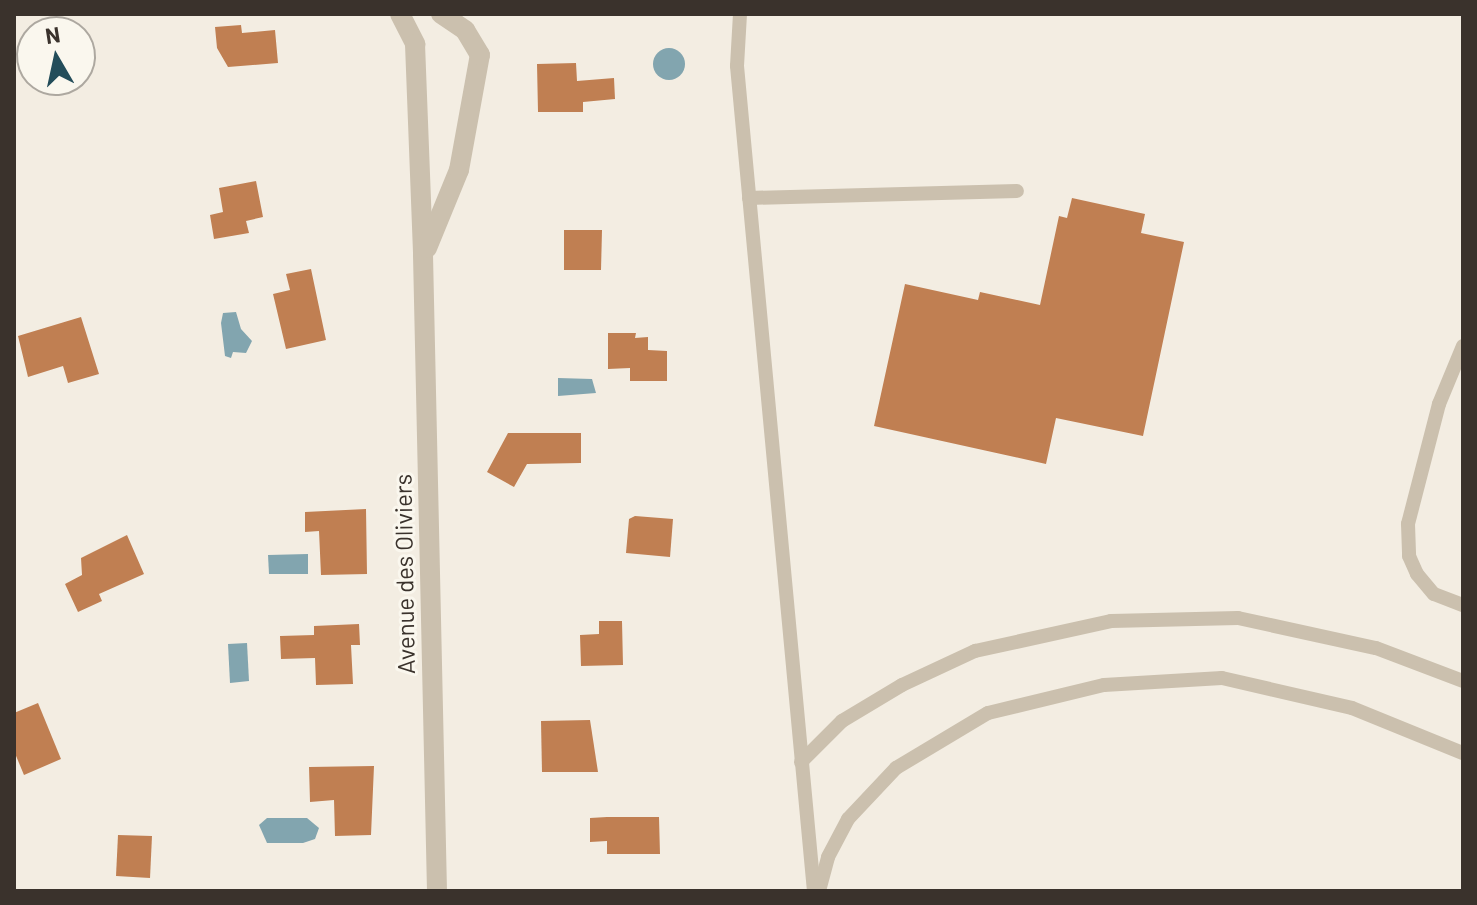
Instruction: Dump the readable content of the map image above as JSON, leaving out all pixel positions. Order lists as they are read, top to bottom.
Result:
{
  "streets": {
    "street": ["Avenue des Oliviers"]
  },
  "north": "top"
}
